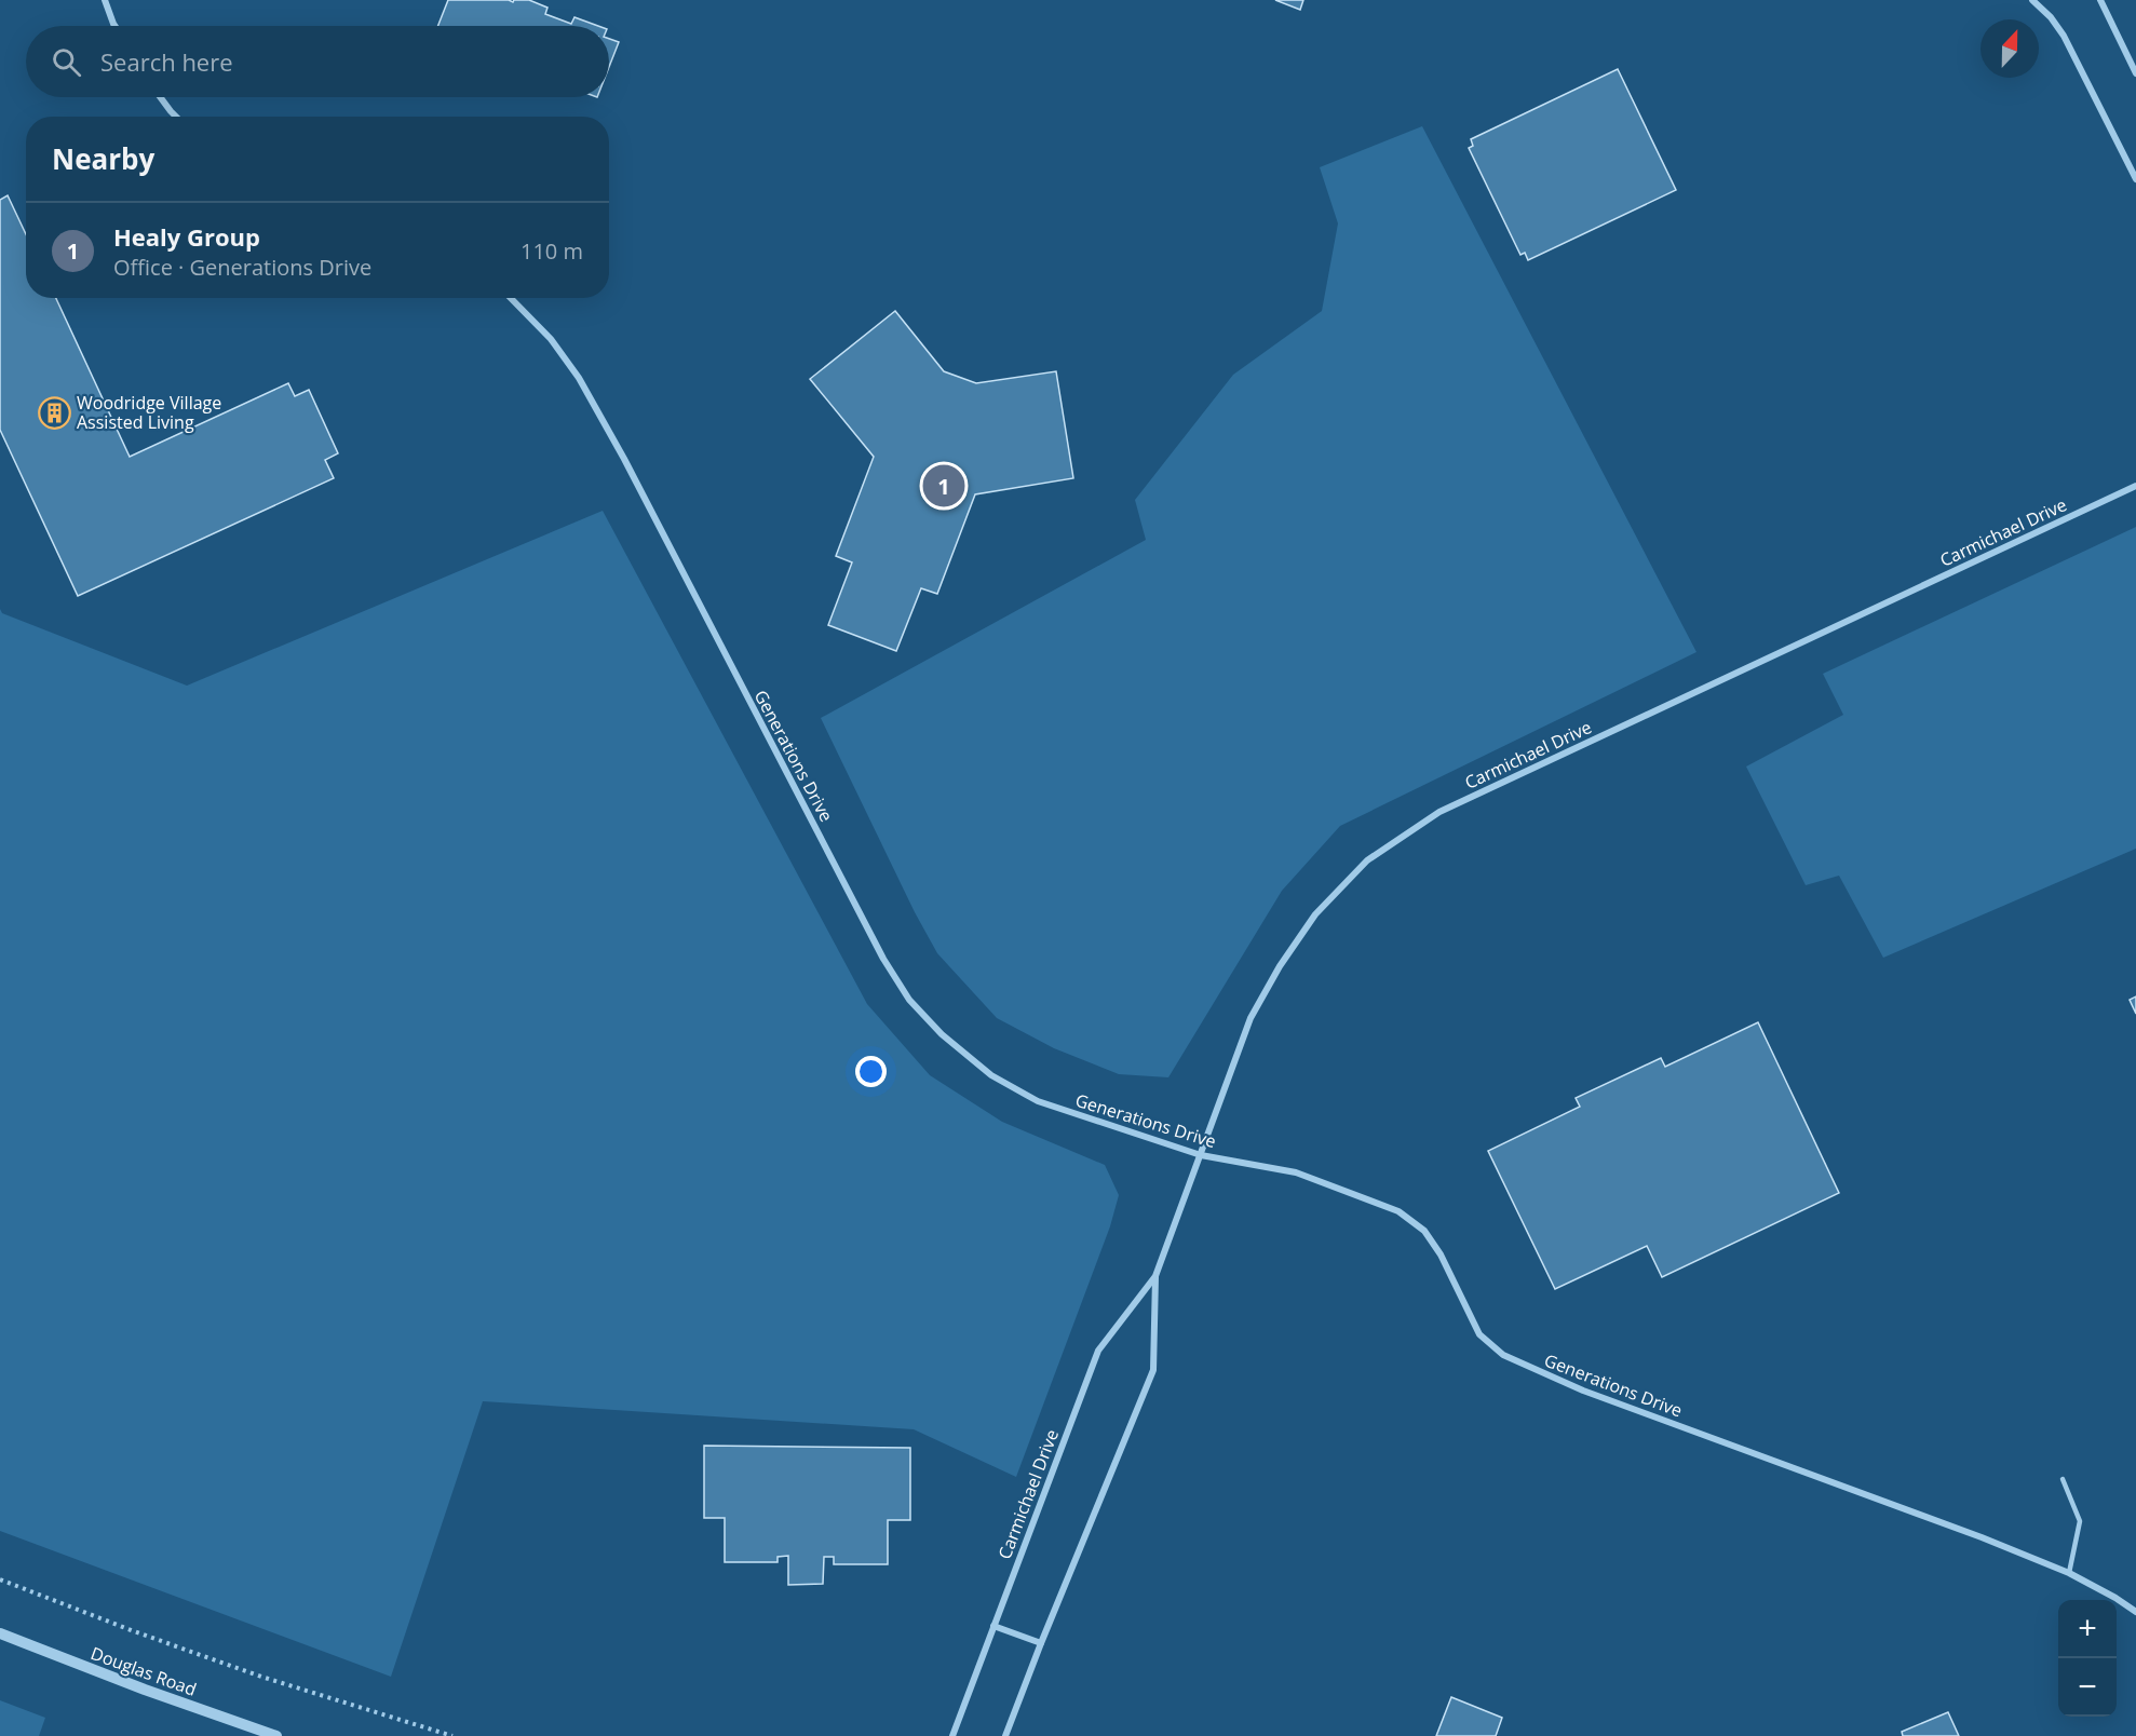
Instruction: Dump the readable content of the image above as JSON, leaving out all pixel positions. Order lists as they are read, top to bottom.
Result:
{
  "streets": {
    "street": ["Carmichael Drive", "Generations Drive", "Douglas Road"]
  },
  "crossings": [
    ["Carmichael Drive", "Generations Drive"]
  ],
  "places": {
    "building": ["Woodridge Village Assisted Living"]
  },
  "north": "top",
  "page": {
    "search": "Search here",
    "heading": "Nearby",
    "list": [
      {
        "mark": "1",
        "name": "Healy Group",
        "note": "Office · Generations Drive",
        "value": "110 m"
      }
    ],
    "pins": "1",
    "map_buttons": ["+", "−"]
  }
}
